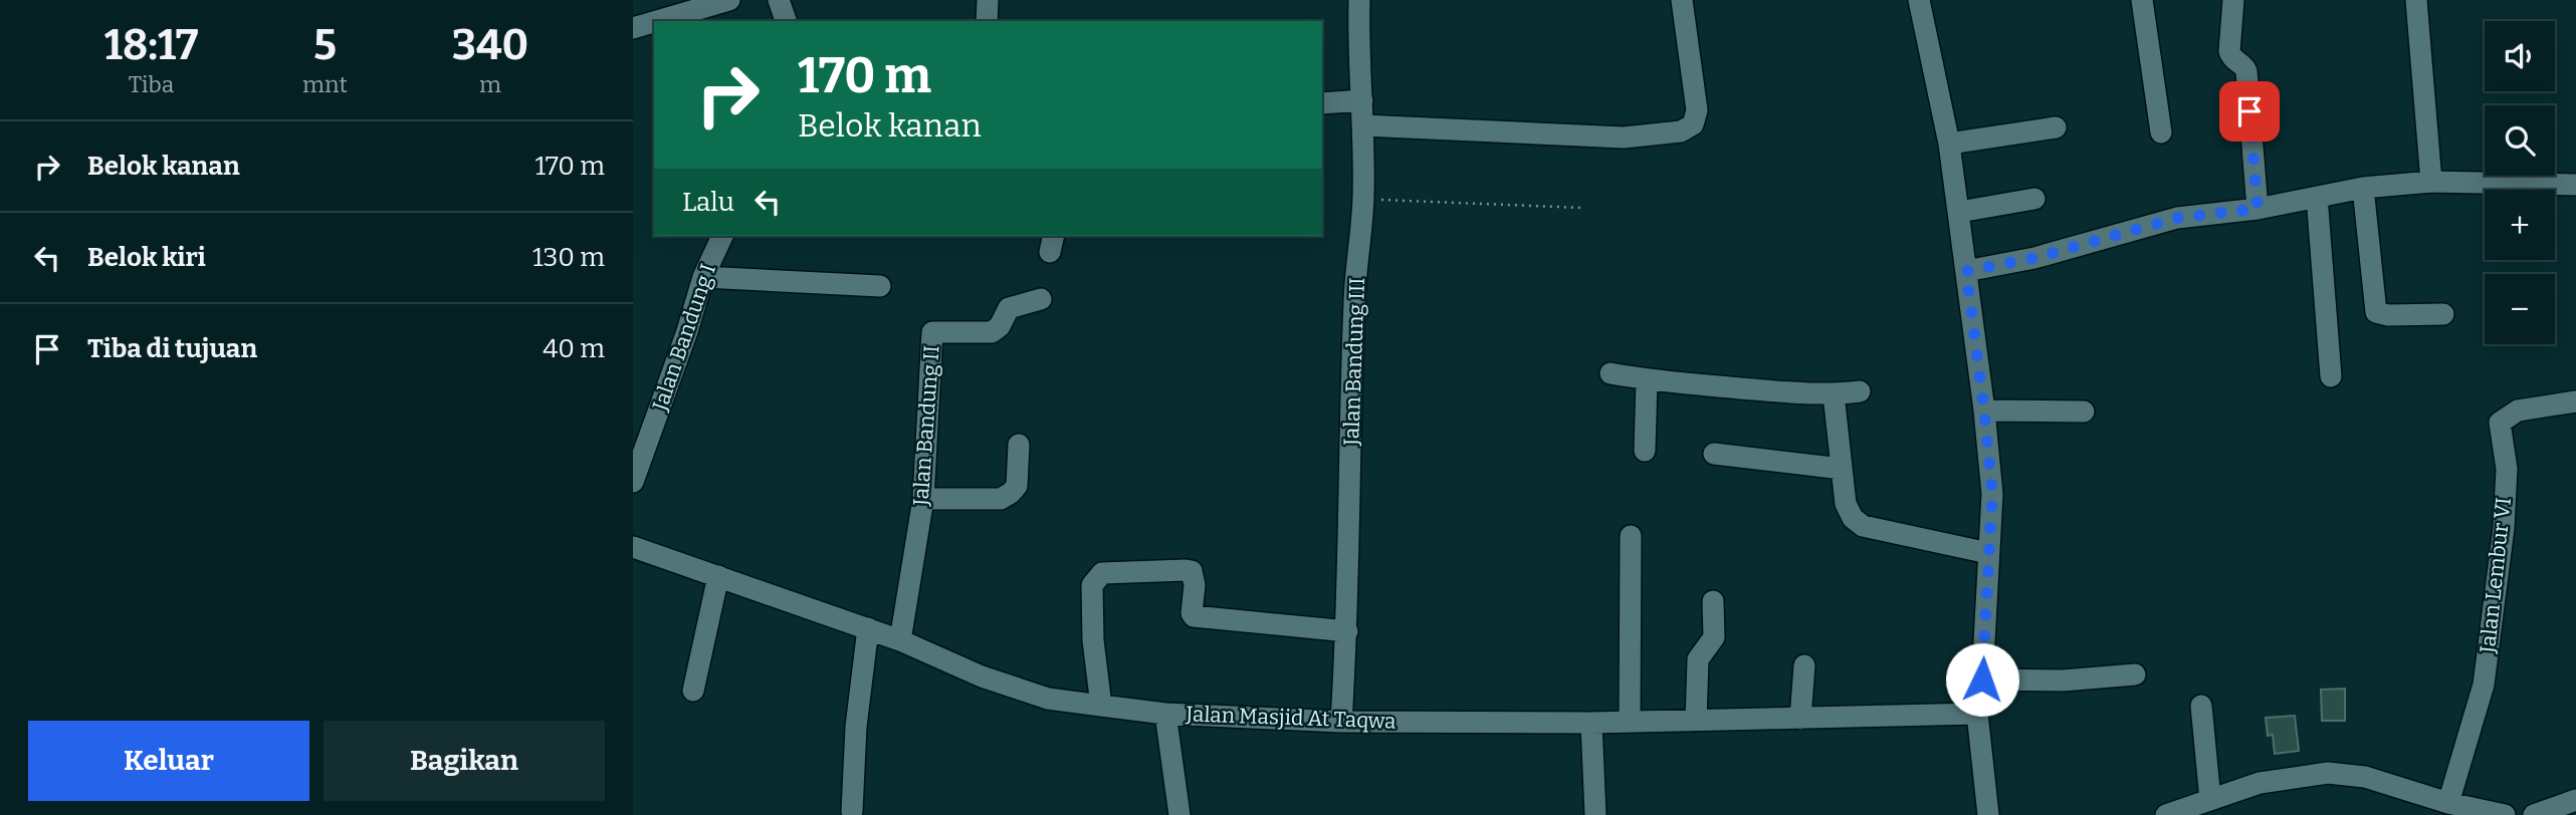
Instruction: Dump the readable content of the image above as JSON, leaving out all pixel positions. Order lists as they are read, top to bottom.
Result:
{
  "streets": {
    "street": [
      "Jalan Bandung I",
      "Jalan Bandung III",
      "Jalan Bandung II",
      "Jalan Lembur VI",
      "Jalan Masjid At Taqwa"
    ]
  },
  "crossings": [
    ["Jalan Bandung III", "Jalan Masjid At Taqwa"],
    ["Jalan Bandung II", "Jalan Masjid At Taqwa"]
  ],
  "page": {
    "eta": [
      "18:17",
      "Tiba",
      "5",
      "mnt",
      "340",
      "m"
    ],
    "map_buttons": ["+", "−"],
    "turn": ["170 m", "Belok kanan"],
    "list": [
      {
        "name": "Belok kanan",
        "value": "170 m"
      },
      {
        "name": "Belok kiri",
        "value": "130 m"
      },
      {
        "name": "Tiba di tujuan",
        "value": "40 m"
      }
    ],
    "then": "Lalu",
    "buttons": ["Keluar", "Bagikan"]
  }
}
